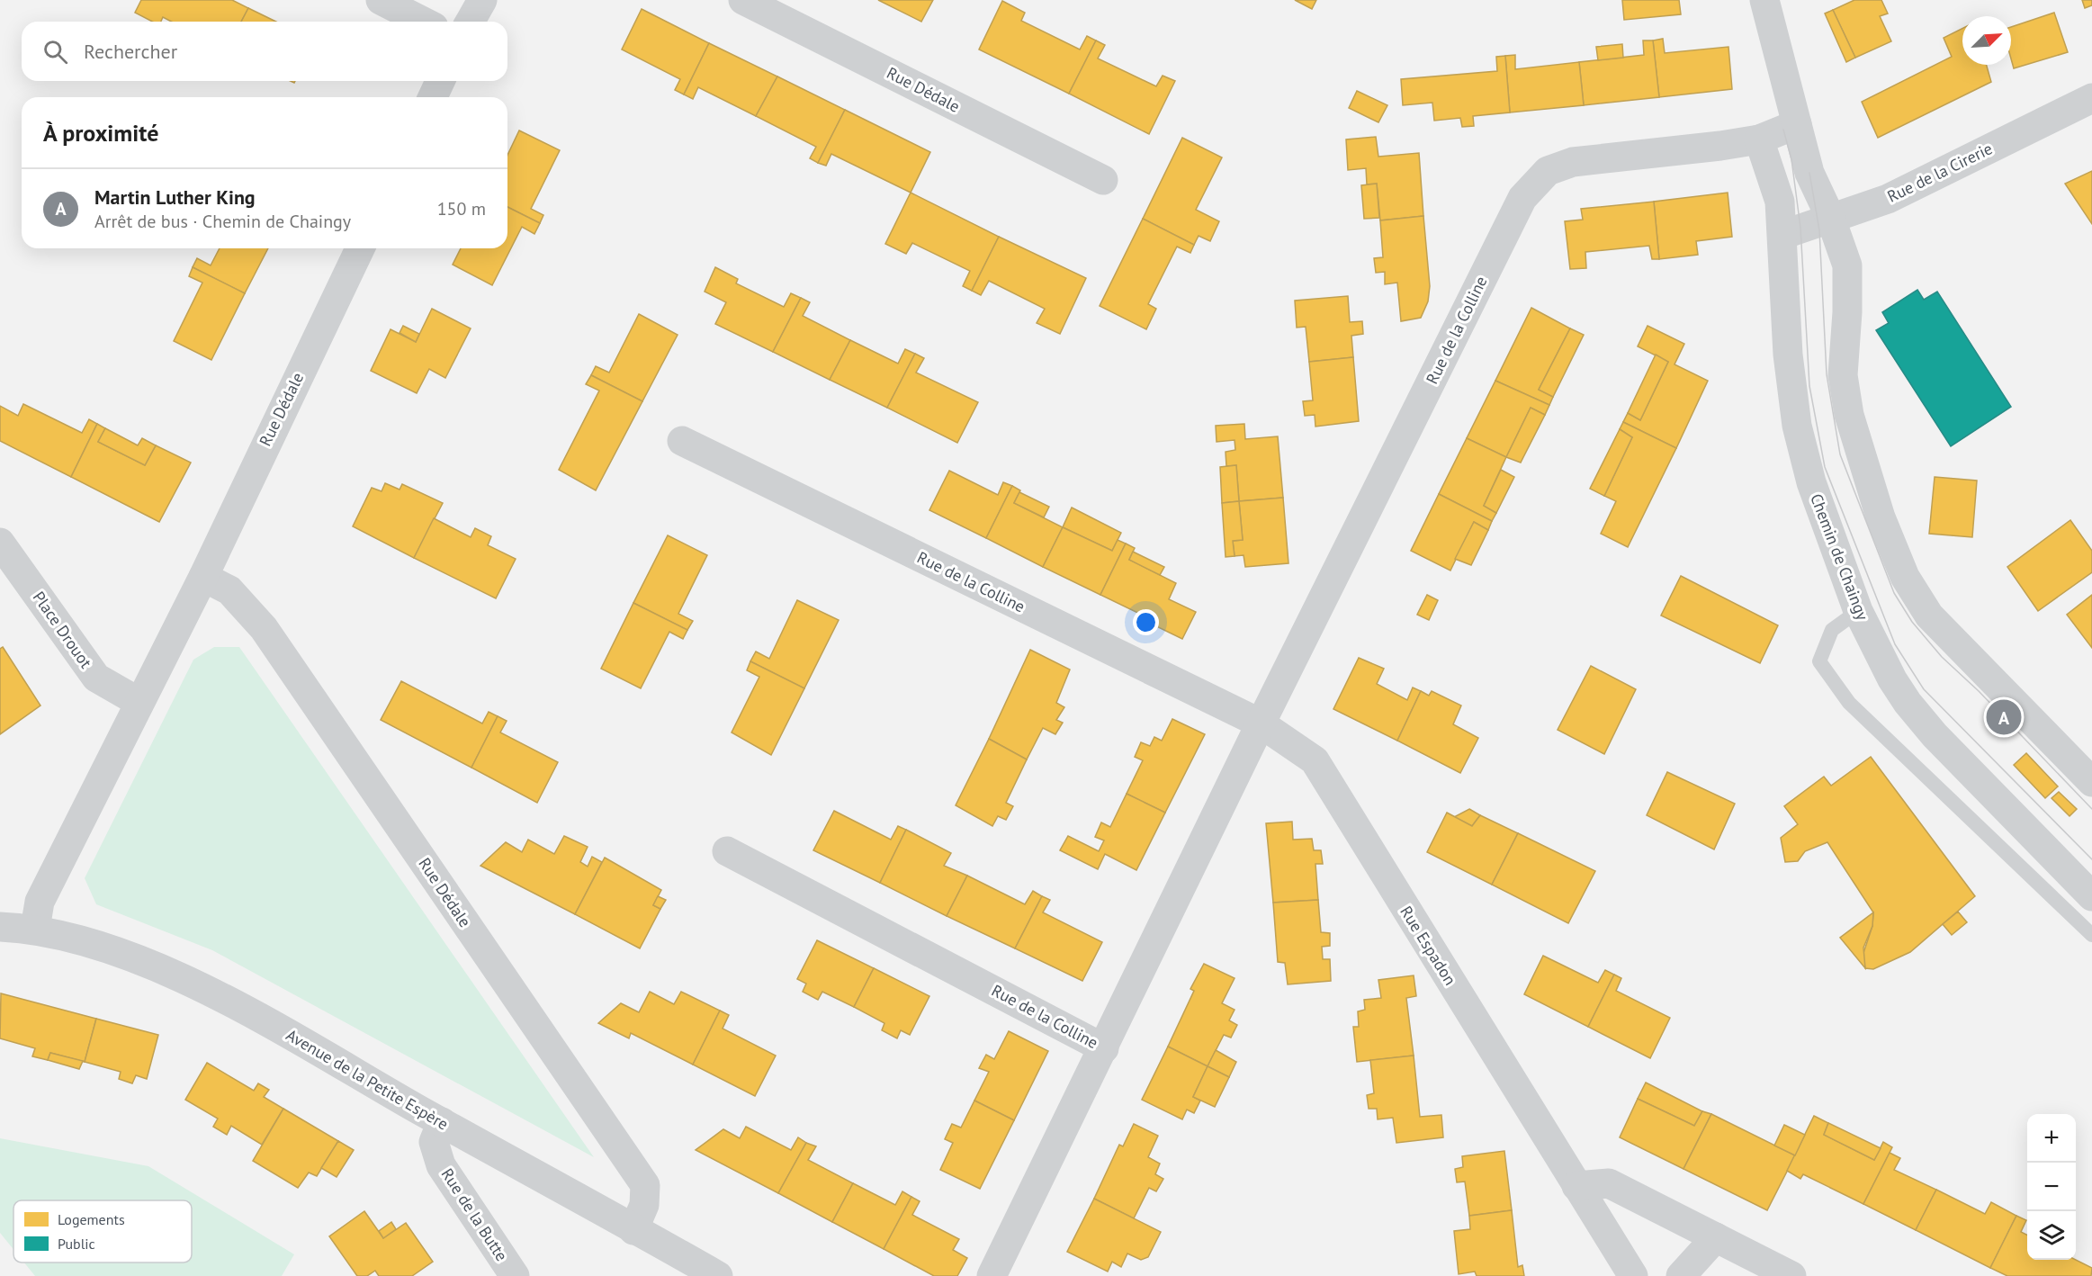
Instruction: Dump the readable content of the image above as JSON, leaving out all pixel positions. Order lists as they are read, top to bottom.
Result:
{
  "streets": {
    "street": [
      "Rue Dédale",
      "Rue de la Cirerie",
      "Rue de la Colline",
      "Chemin de Chaingy",
      "Place Drouot",
      "Rue Espadon",
      "Avenue de la Petite Espère",
      "Rue de la Butte"
    ]
  },
  "crossings": [
    ["Rue Dédale", "Place Drouot"],
    ["Rue Dédale", "Avenue de la Petite Espère"],
    ["Rue de la Cirerie", "Chemin de Chaingy"],
    ["Rue de la Colline", "Chemin de Chaingy"],
    ["Rue de la Colline", "Rue Espadon"],
    ["Avenue de la Petite Espère", "Rue de la Butte"]
  ],
  "legend": ["Logements", "Public"],
  "north": "top right",
  "page": {
    "search": "Rechercher",
    "heading": "À proximité",
    "list": [
      {
        "mark": "A",
        "name": "Martin Luther King",
        "note": "Arrêt de bus · Chemin de Chaingy",
        "value": "150 m"
      }
    ],
    "pins": "A",
    "map_buttons": ["+", "−"]
  }
}
